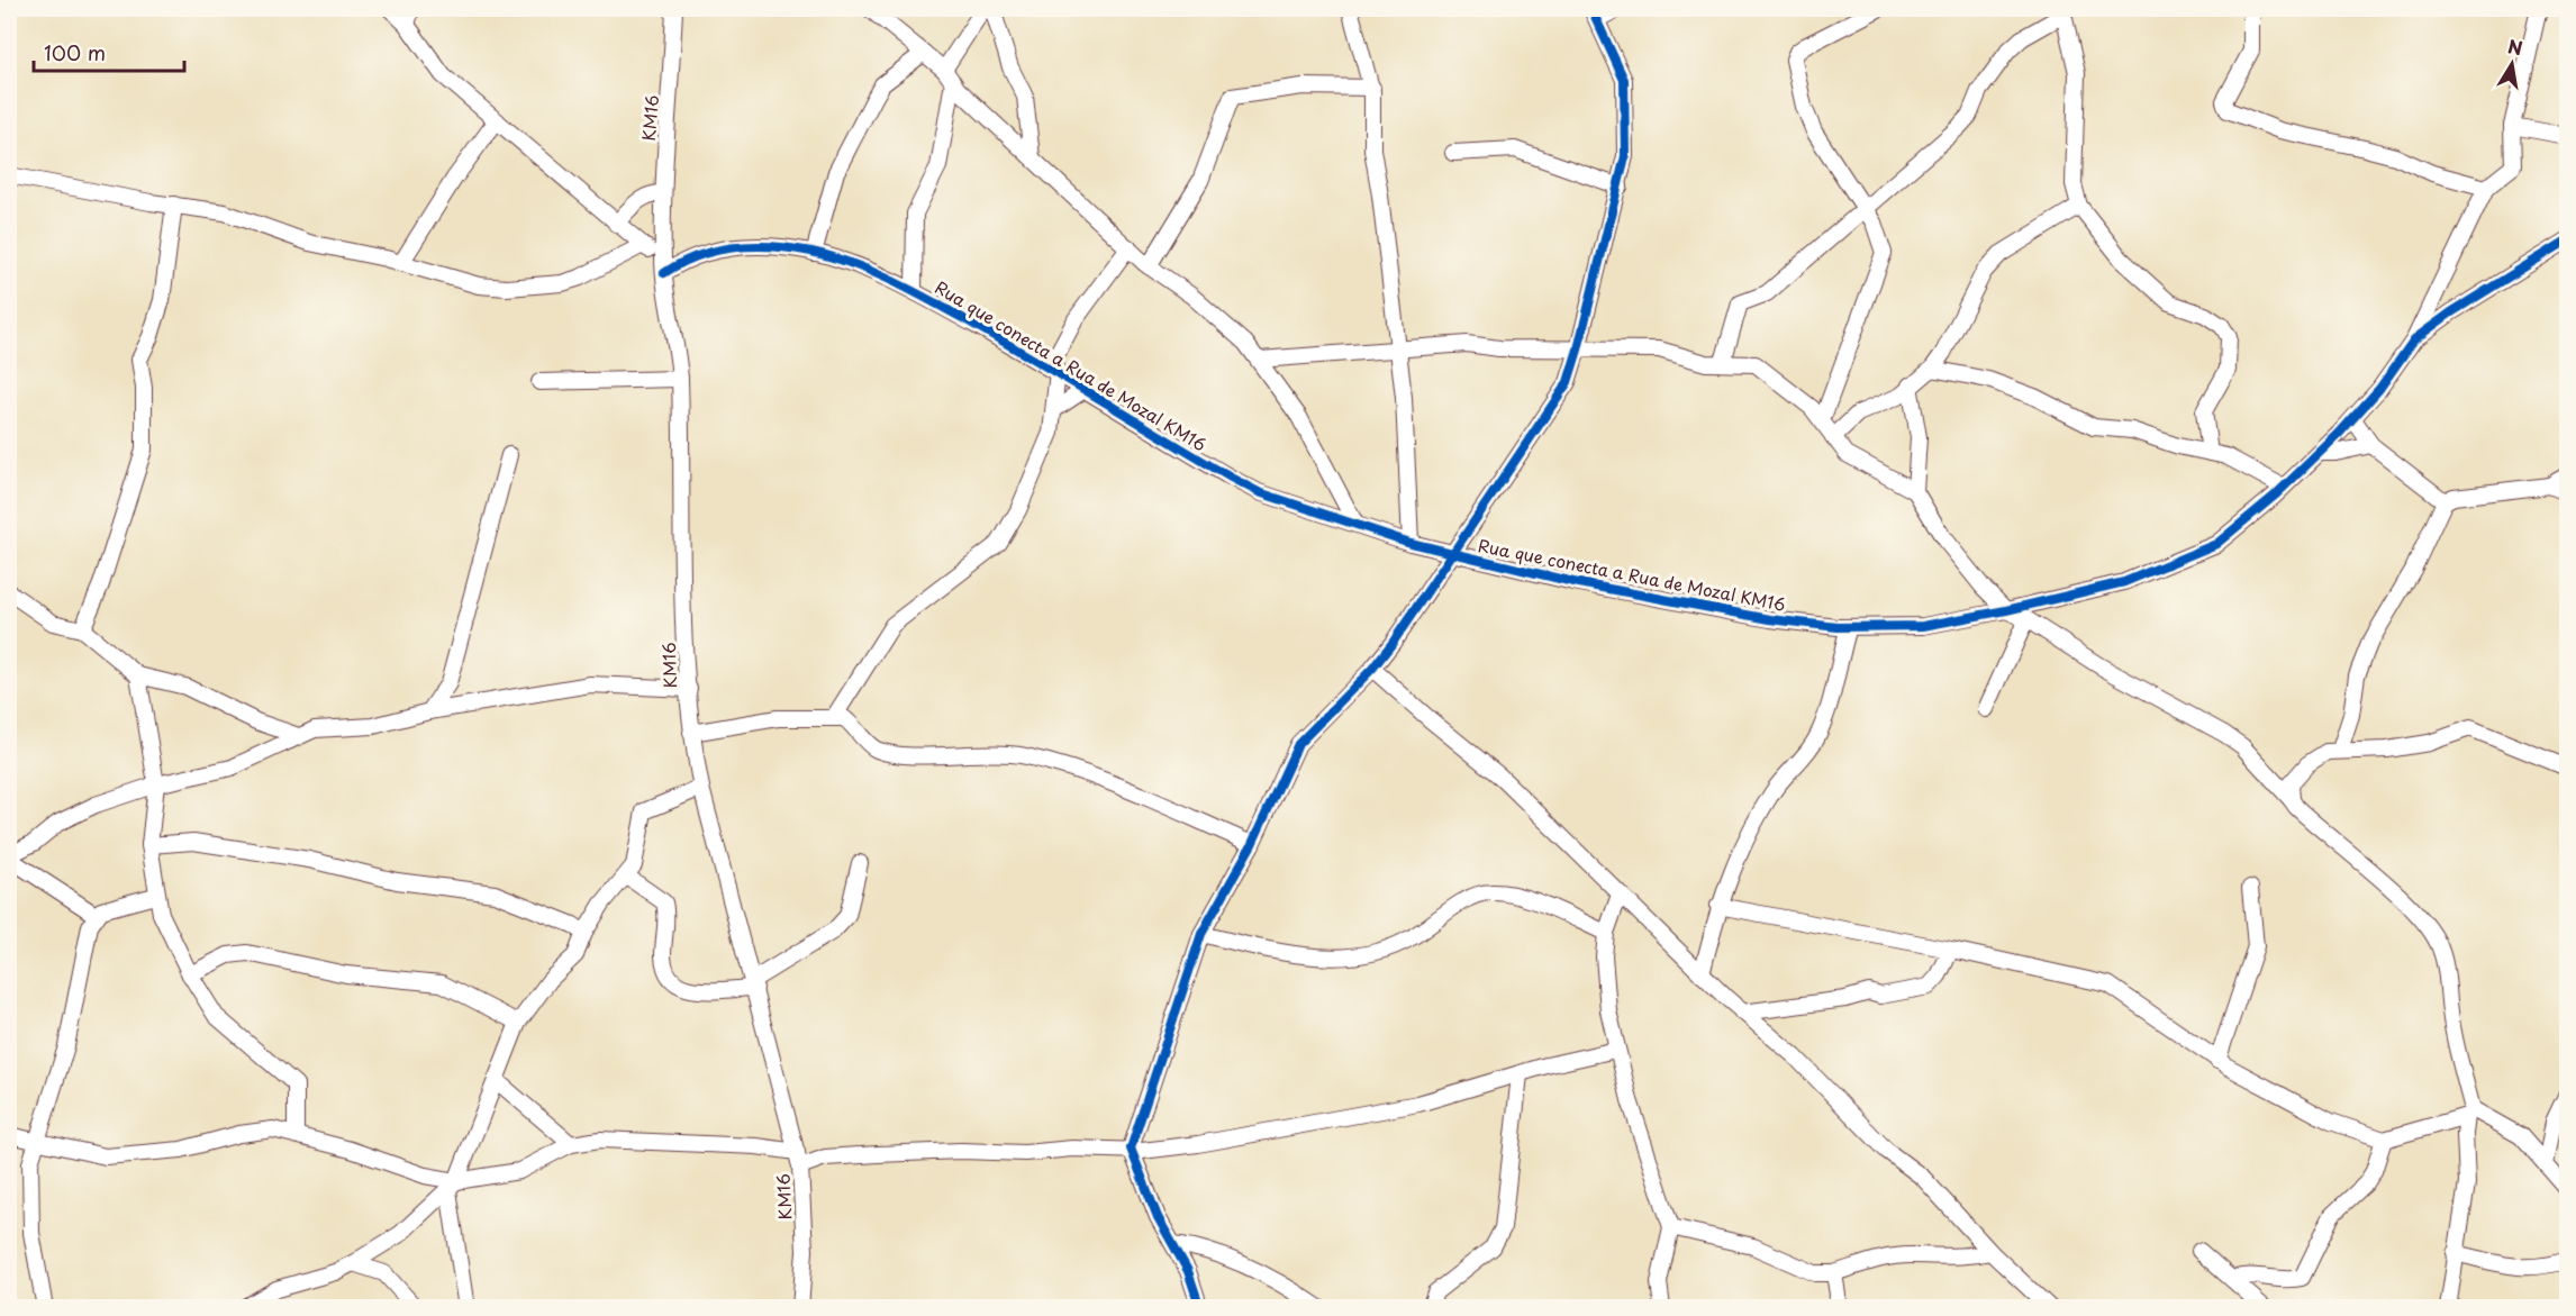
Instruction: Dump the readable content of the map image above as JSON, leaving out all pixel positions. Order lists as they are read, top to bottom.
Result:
{
  "streets": {
    "street": ["KM16", "Rua que conecta a Rua de Mozal KM16"]
  },
  "crossings": [
    ["KM16", "Rua que conecta a Rua de Mozal KM16"]
  ],
  "scale_bar": "100 m",
  "north": "top"
}
